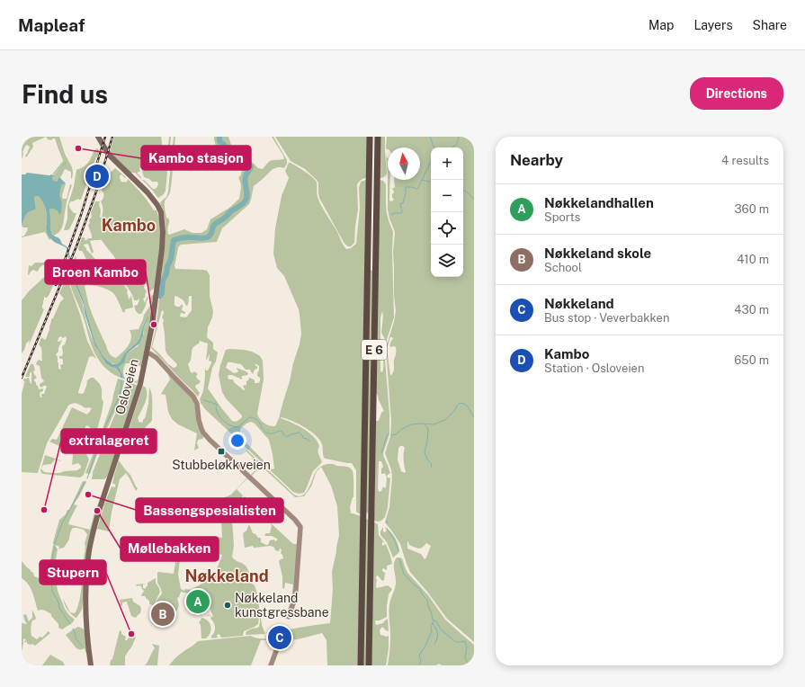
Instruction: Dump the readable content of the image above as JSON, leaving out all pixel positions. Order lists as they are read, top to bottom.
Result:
{
  "streets": {
    "highway": ["E 6"],
    "main road": ["Osloveien"]
  },
  "districts": ["Kambo", "Nøkkeland"],
  "places": {
    "other": [
      "Kambo stasjon",
      "Broen Kambo",
      "Bassengspesialisten",
      "extralageret",
      "Møllebakken",
      "Nøkkeland kunstgressbane",
      "Stupern"
    ],
    "transit": ["Stubbeløkkveien"]
  },
  "north": "top",
  "page": {
    "header": "Mapleaf",
    "nav": ["Map", "Layers", "Share"],
    "buttons": "Directions",
    "title": "Find us",
    "heading": ["Nearby", "4 results"],
    "map_buttons": ["+", "−"],
    "pins": [
      "D",
      "A",
      "B",
      "C"
    ],
    "list": [
      {
        "mark": "A",
        "name": "Nøkkelandhallen",
        "note": "Sports",
        "value": "360 m"
      },
      {
        "mark": "B",
        "name": "Nøkkeland skole",
        "note": "School",
        "value": "410 m"
      },
      {
        "mark": "C",
        "name": "Nøkkeland",
        "note": "Bus stop · Veverbakken",
        "value": "430 m"
      },
      {
        "mark": "D",
        "name": "Kambo",
        "note": "Station · Osloveien",
        "value": "650 m"
      }
    ]
  }
}
